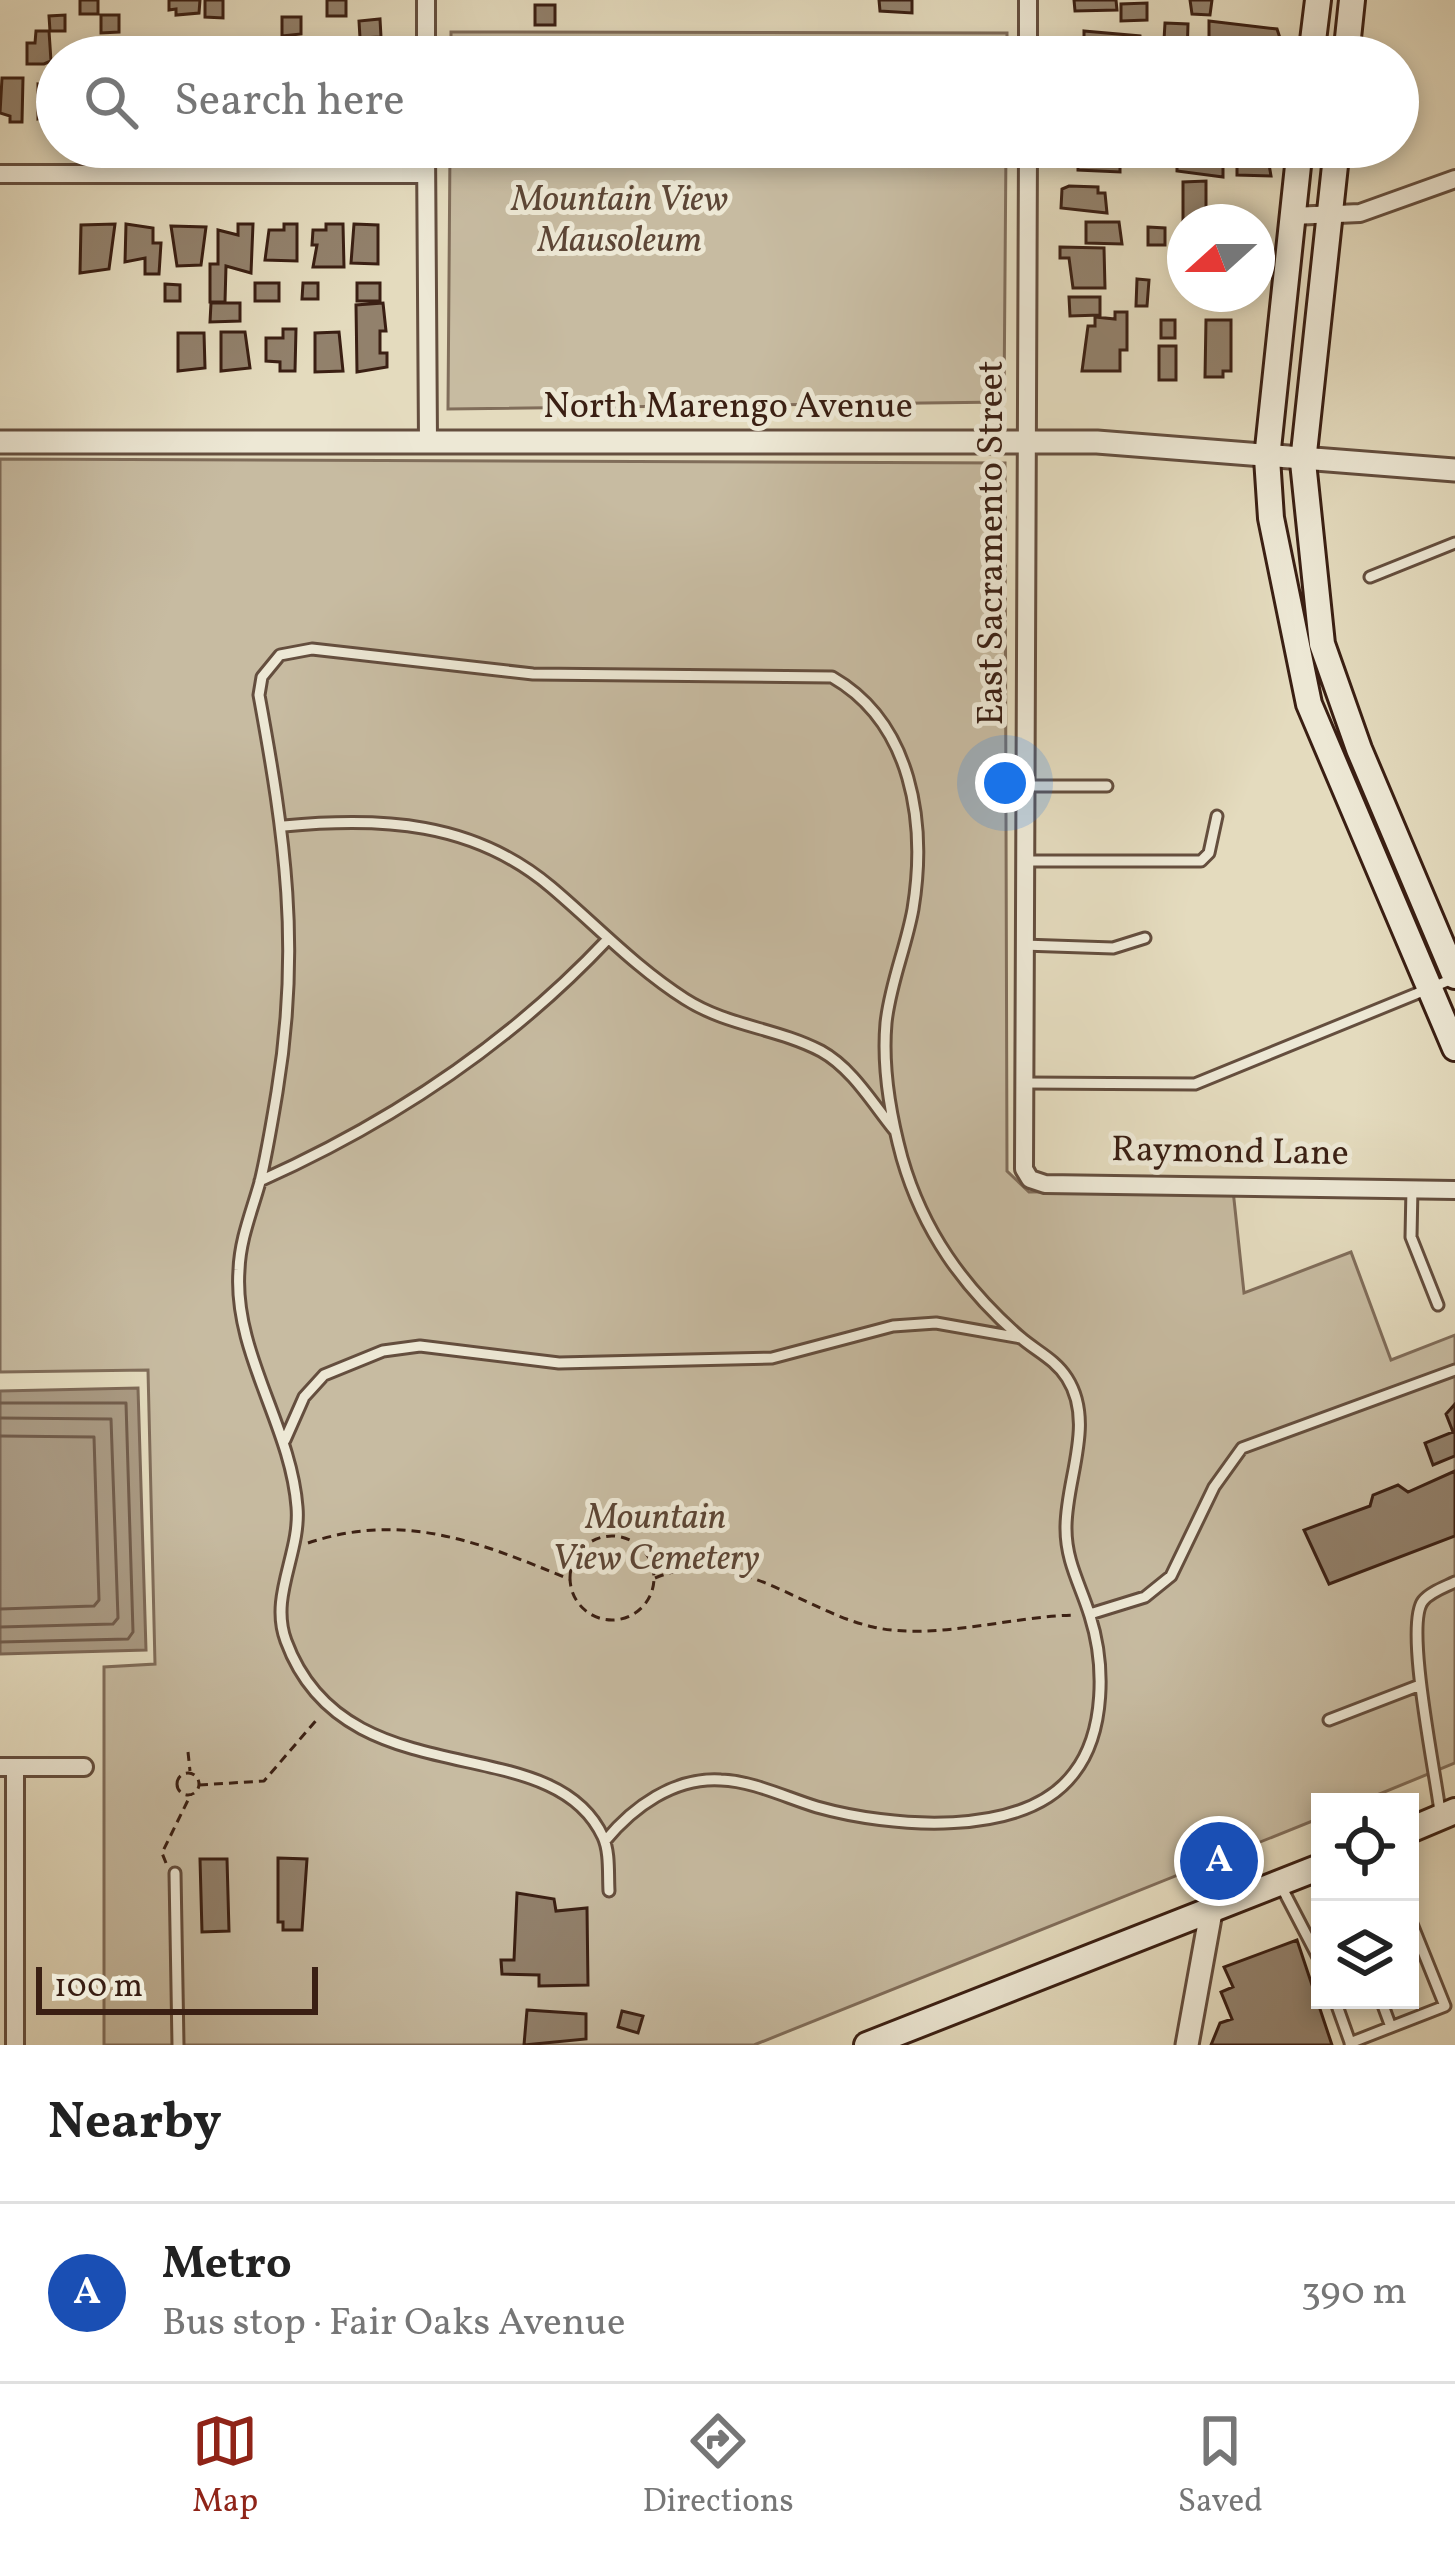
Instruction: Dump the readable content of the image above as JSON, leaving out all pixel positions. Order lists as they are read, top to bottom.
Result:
{
  "streets": {
    "street": ["North Marengo Avenue", "East Sacramento Street", "Raymond Lane"]
  },
  "crossings": [
    ["North Marengo Avenue", "East Sacramento Street"],
    ["East Sacramento Street", "Raymond Lane"]
  ],
  "parks": ["Mountain View Mausoleum", "Mountain View Cemetery"],
  "scale_bar": "100 m",
  "north": "left",
  "page": {
    "search": "Search here",
    "pins": "A",
    "scale": "100 m",
    "heading": "Nearby",
    "list": [
      {
        "mark": "A",
        "name": "Metro",
        "note": "Bus stop · Fair Oaks Avenue",
        "value": "390 m"
      }
    ],
    "nav": ["Map", "Directions", "Saved"]
  }
}
